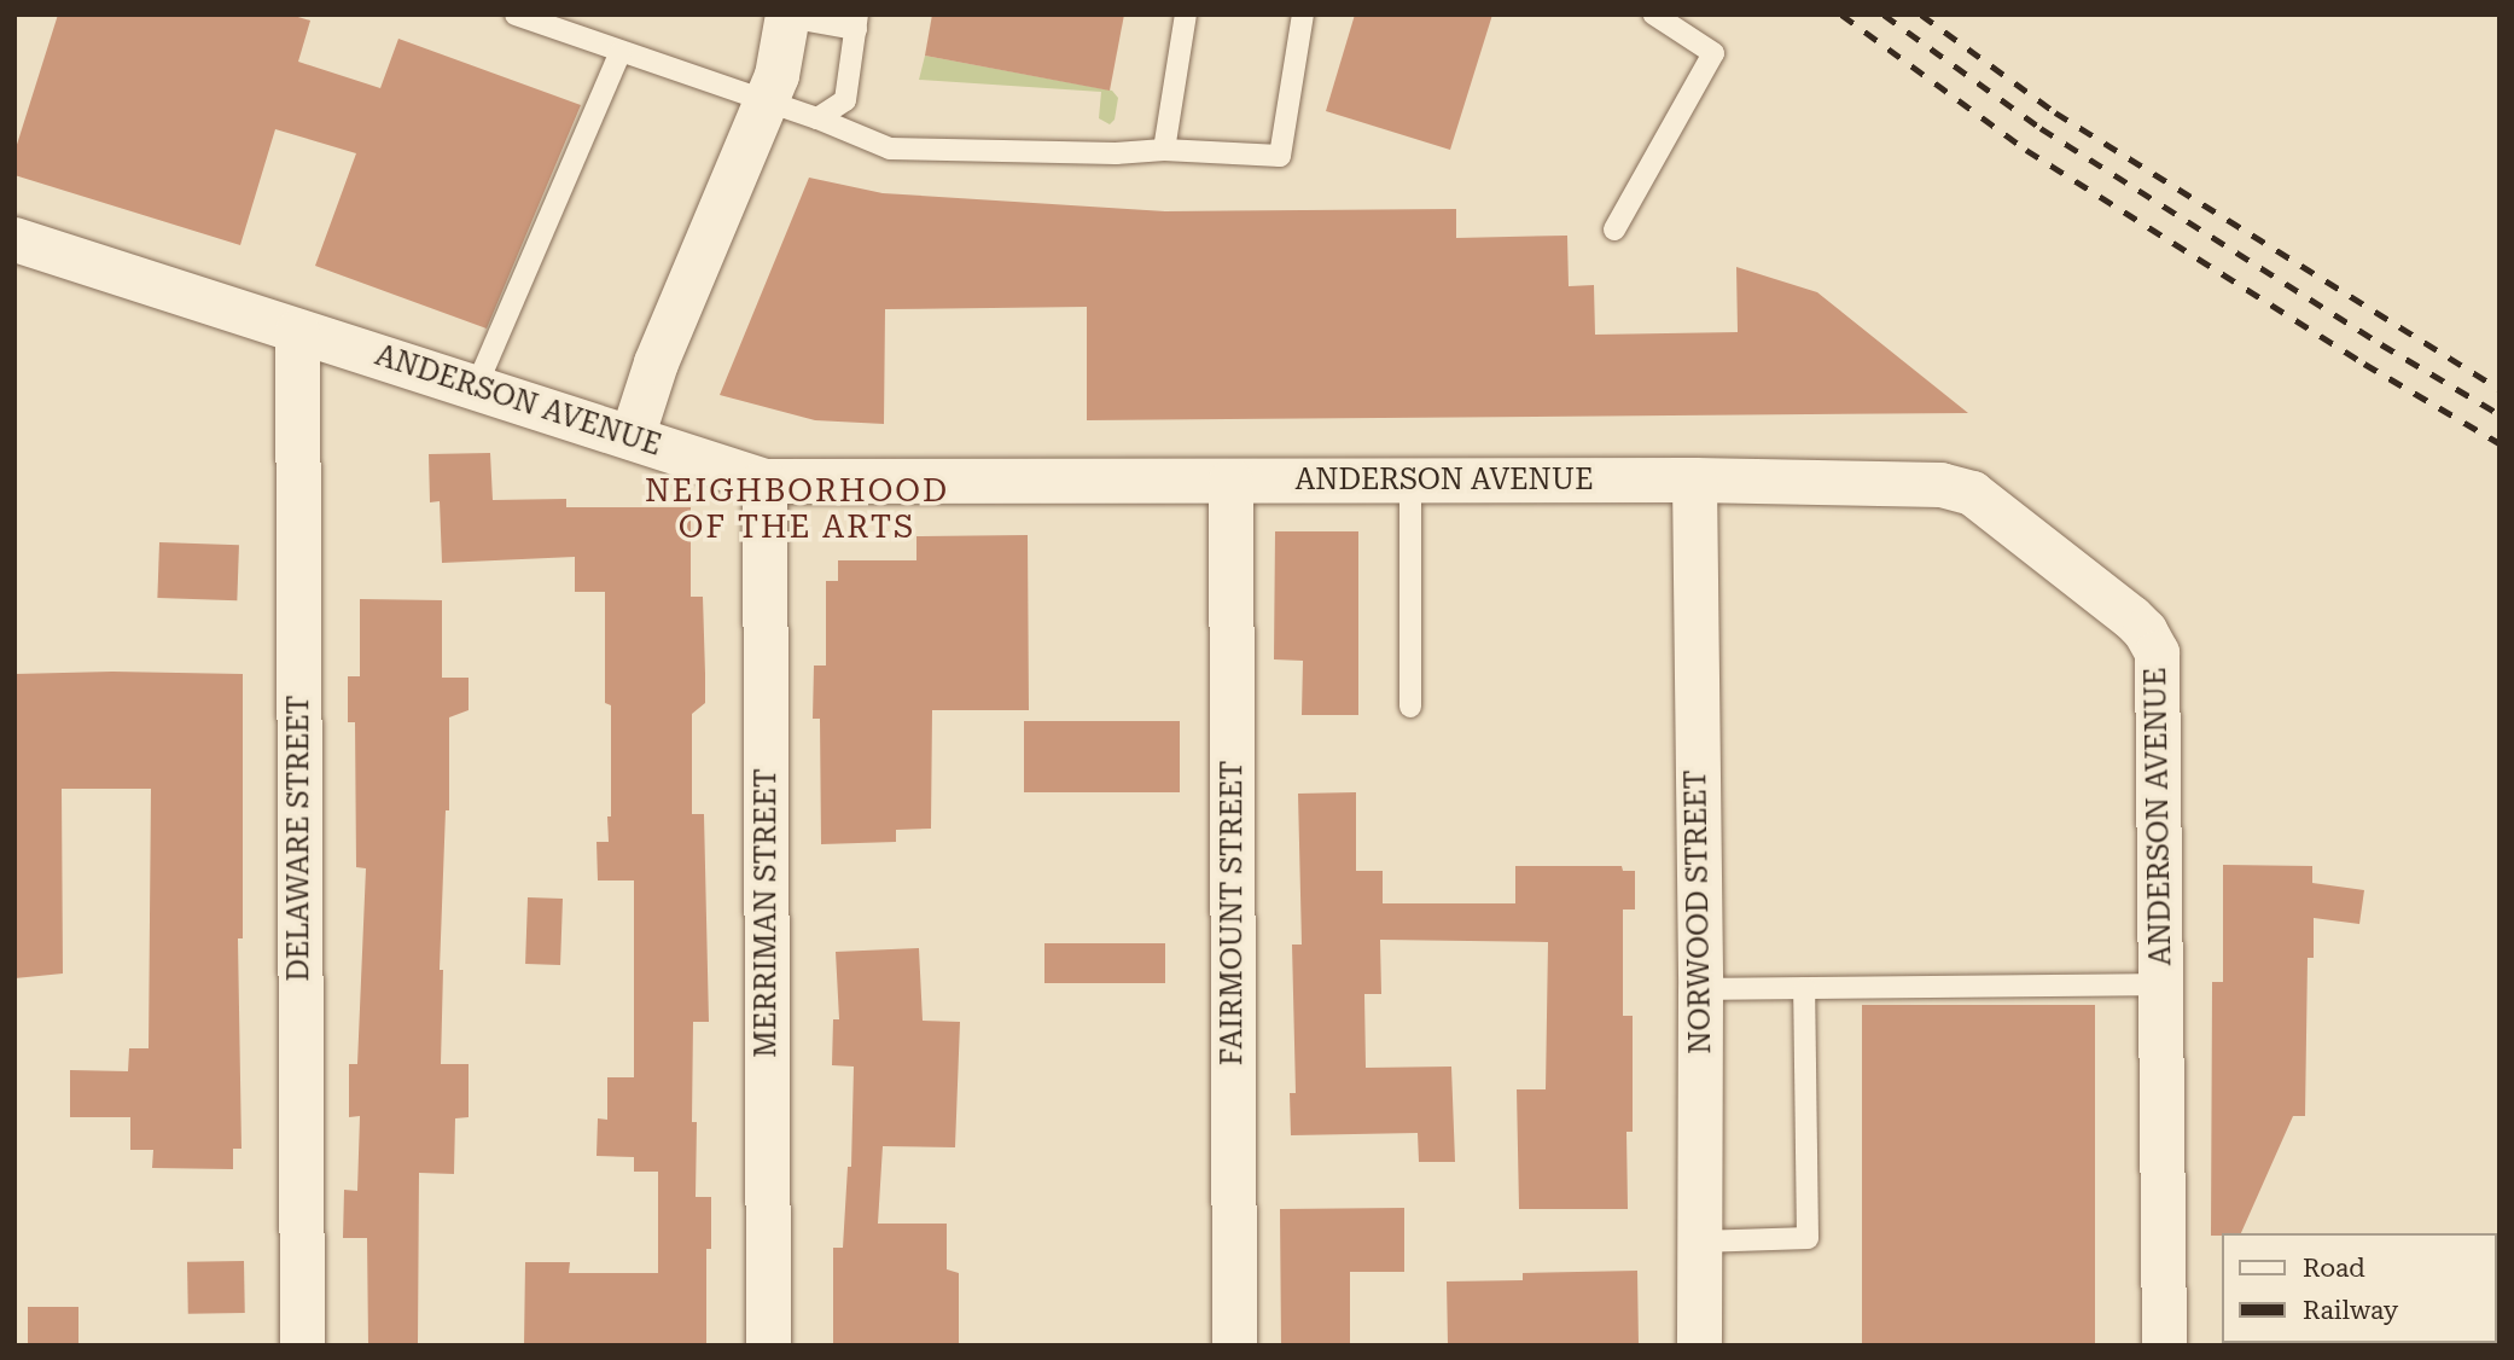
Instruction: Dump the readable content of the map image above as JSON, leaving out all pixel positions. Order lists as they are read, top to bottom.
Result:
{
  "streets": {
    "street": [
      "ANDERSON AVENUE",
      "DELAWARE STREET",
      "NORWOOD STREET",
      "MERRIMAN STREET",
      "FAIRMOUNT STREET"
    ]
  },
  "crossings": [
    ["ANDERSON AVENUE", "DELAWARE STREET"],
    ["ANDERSON AVENUE", "NORWOOD STREET"],
    ["ANDERSON AVENUE", "MERRIMAN STREET"],
    ["ANDERSON AVENUE", "FAIRMOUNT STREET"]
  ],
  "districts": ["NEIGHBORHOOD OF THE ARTS"],
  "legend": ["Road", "Railway"]
}
